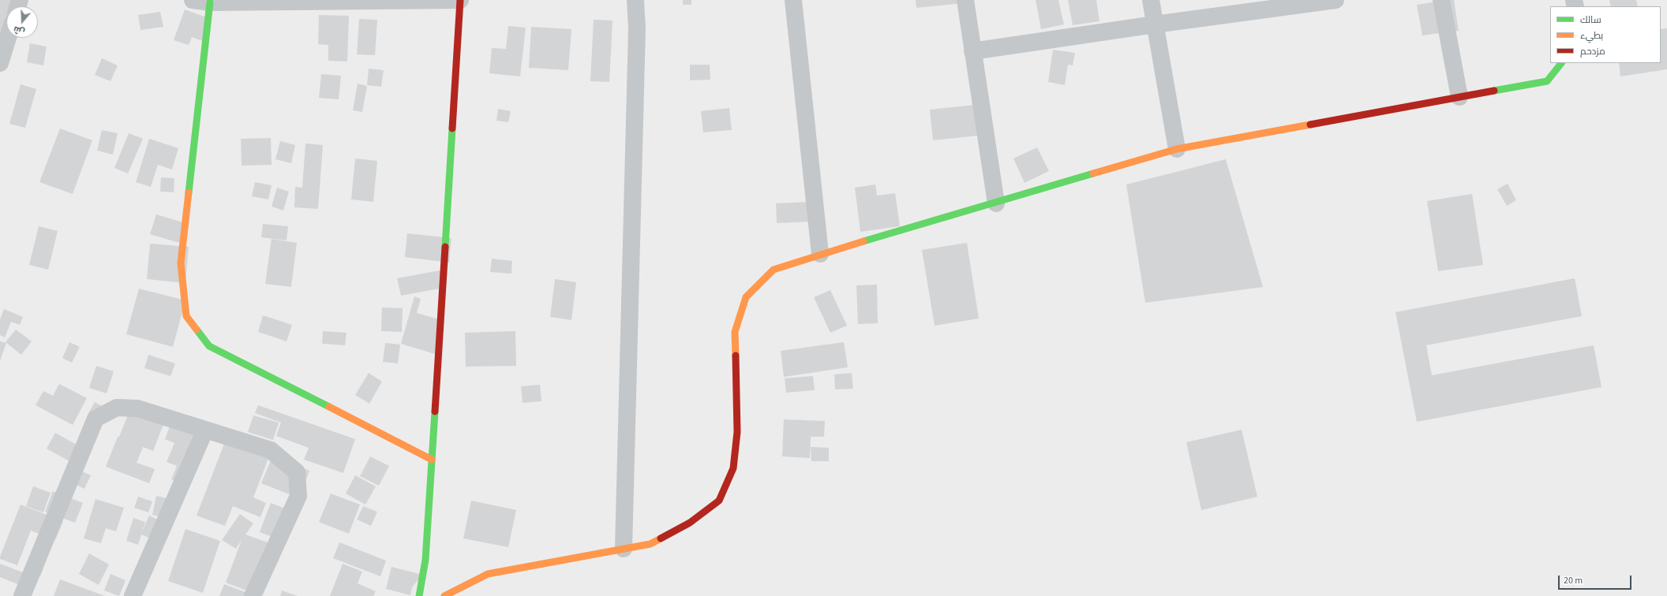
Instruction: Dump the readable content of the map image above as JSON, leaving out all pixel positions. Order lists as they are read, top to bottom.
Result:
{
  "legend": ["سالك", "بطيء", "مزدحم"],
  "scale_bar": "20 m",
  "north": "bottom"
}
